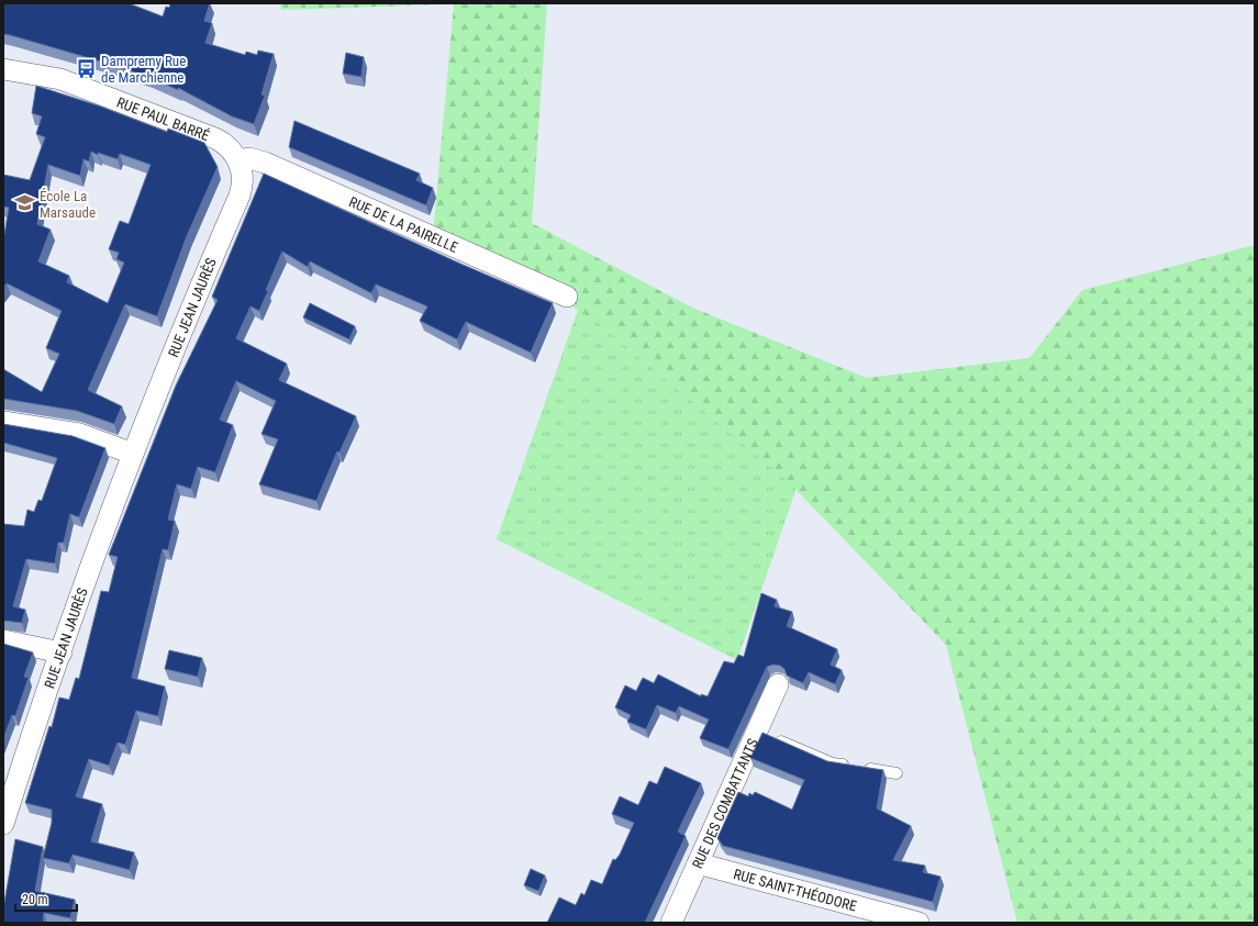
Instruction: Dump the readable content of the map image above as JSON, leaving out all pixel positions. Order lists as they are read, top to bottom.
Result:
{
  "streets": {
    "street": [
      "RUE PAUL BARRÉ",
      "RUE DE LA PAIRELLE",
      "RUE JEAN JAURÈS",
      "RUE DES COMBATTANTS",
      "RUE SAINT-THÉODORE"
    ]
  },
  "crossings": [
    ["RUE PAUL BARRÉ", "RUE DE LA PAIRELLE"],
    ["RUE PAUL BARRÉ", "RUE JEAN JAURÈS"],
    ["RUE DE LA PAIRELLE", "RUE JEAN JAURÈS"],
    ["RUE DES COMBATTANTS", "RUE SAINT-THÉODORE"]
  ],
  "places": {
    "bus stop": ["Dampremy Rue de Marchienne"],
    "school or university": ["École La Marsaude"]
  },
  "scale_bar": "20 m"
}
